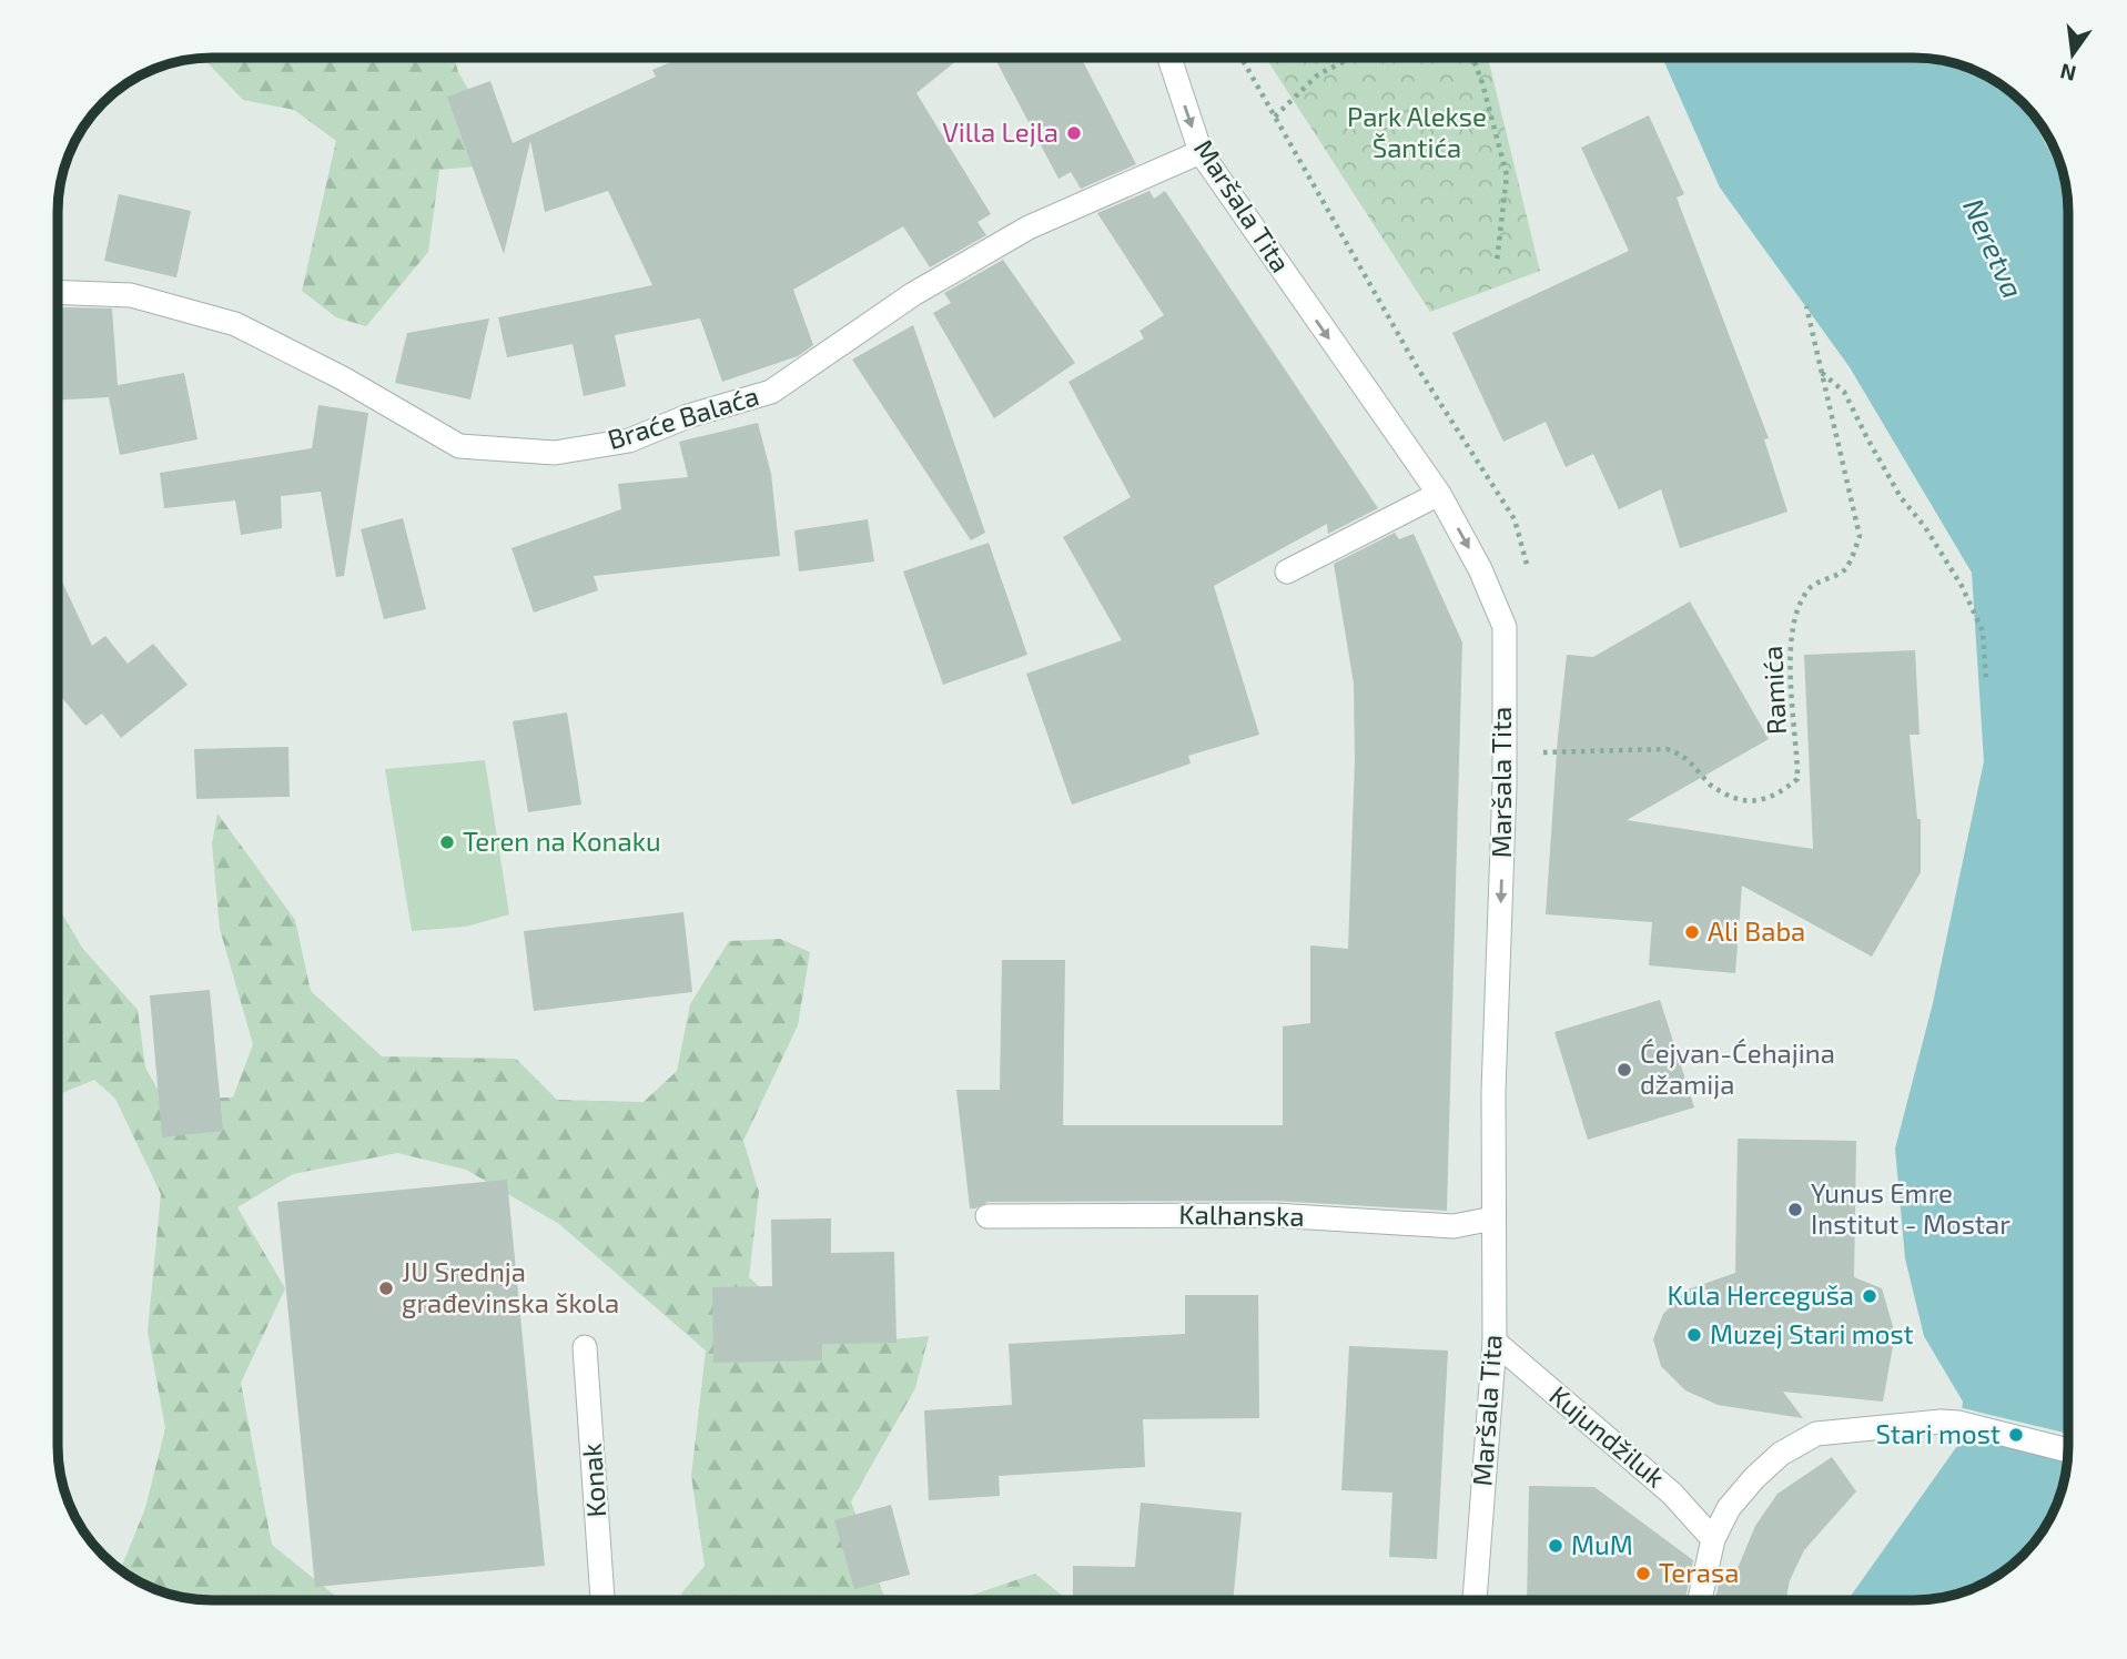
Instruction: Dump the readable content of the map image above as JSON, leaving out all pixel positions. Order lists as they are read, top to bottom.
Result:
{
  "streets": {
    "street": [
      "Maršala Tita",
      "Braće Balaća",
      "Kalhanska",
      "Kujundžiluk",
      "Konak"
    ],
    "path": ["Ramića"]
  },
  "crossings": [
    ["Maršala Tita", "Braće Balaća"],
    ["Maršala Tita", "Kalhanska"],
    ["Maršala Tita", "Kujundžiluk"]
  ],
  "one_way": ["Maršala Tita"],
  "water": ["Neretva"],
  "parks": ["Park Alekse Šantića"],
  "places": [
    "Villa Lejla",
    "Teren na Konaku",
    "Ali Baba",
    "Ćejvan-Ćehajina džamija",
    "Yunus Emre Institut - Mostar",
    "JU Srednja građevinska škola",
    "Kula Herceguša",
    "Muzej Stari most",
    "Stari most",
    "MuM",
    "Terasa"
  ],
  "north": "bottom"
}
